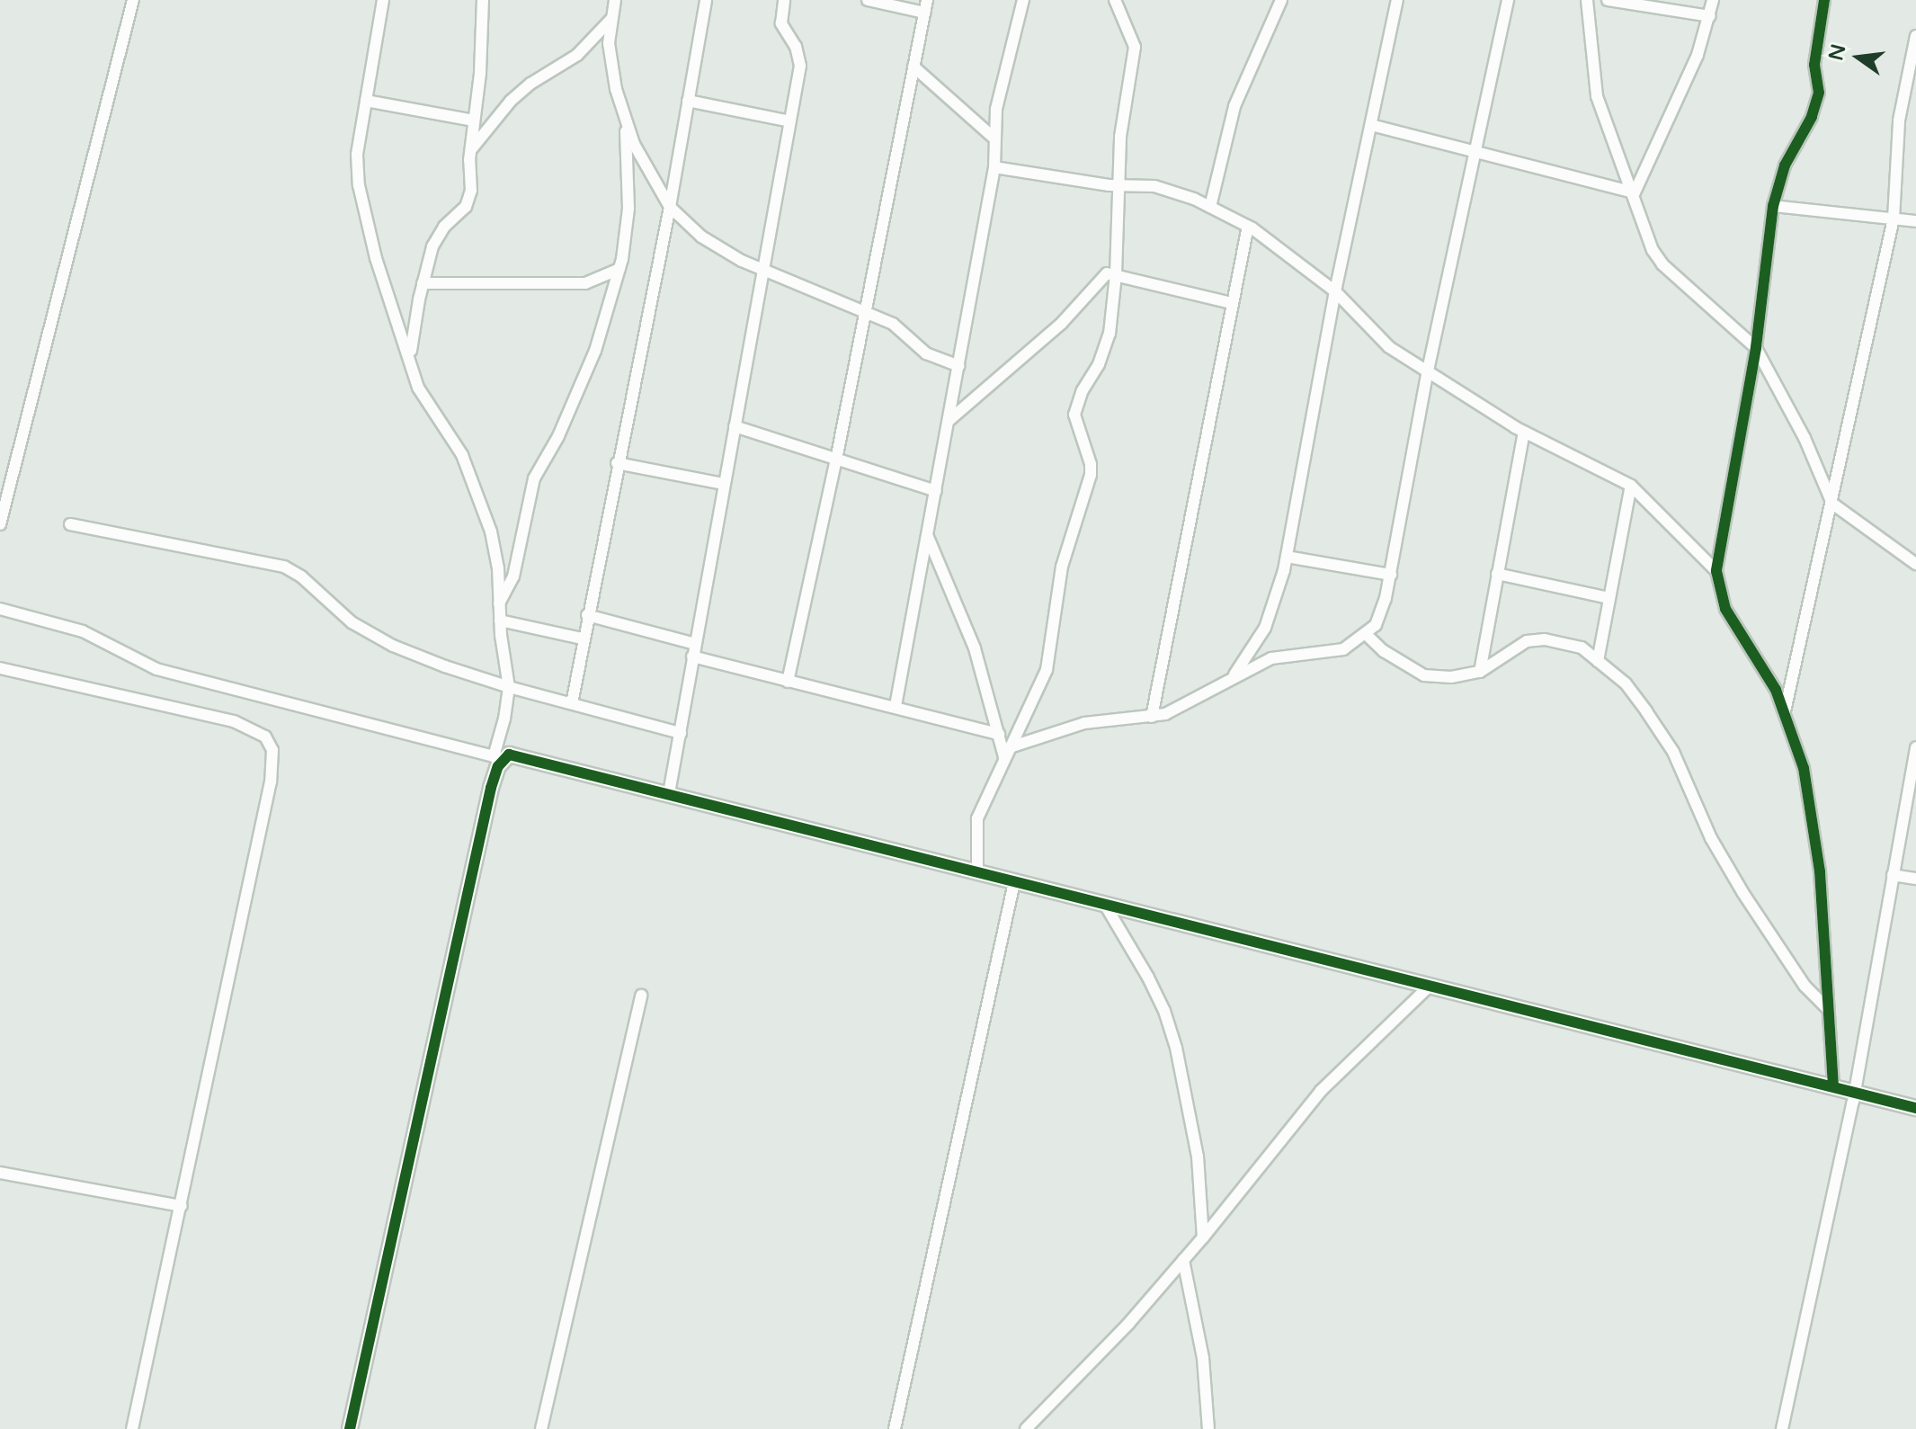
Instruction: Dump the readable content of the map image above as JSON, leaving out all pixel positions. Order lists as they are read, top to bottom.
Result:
{
  "north": "left"
}
